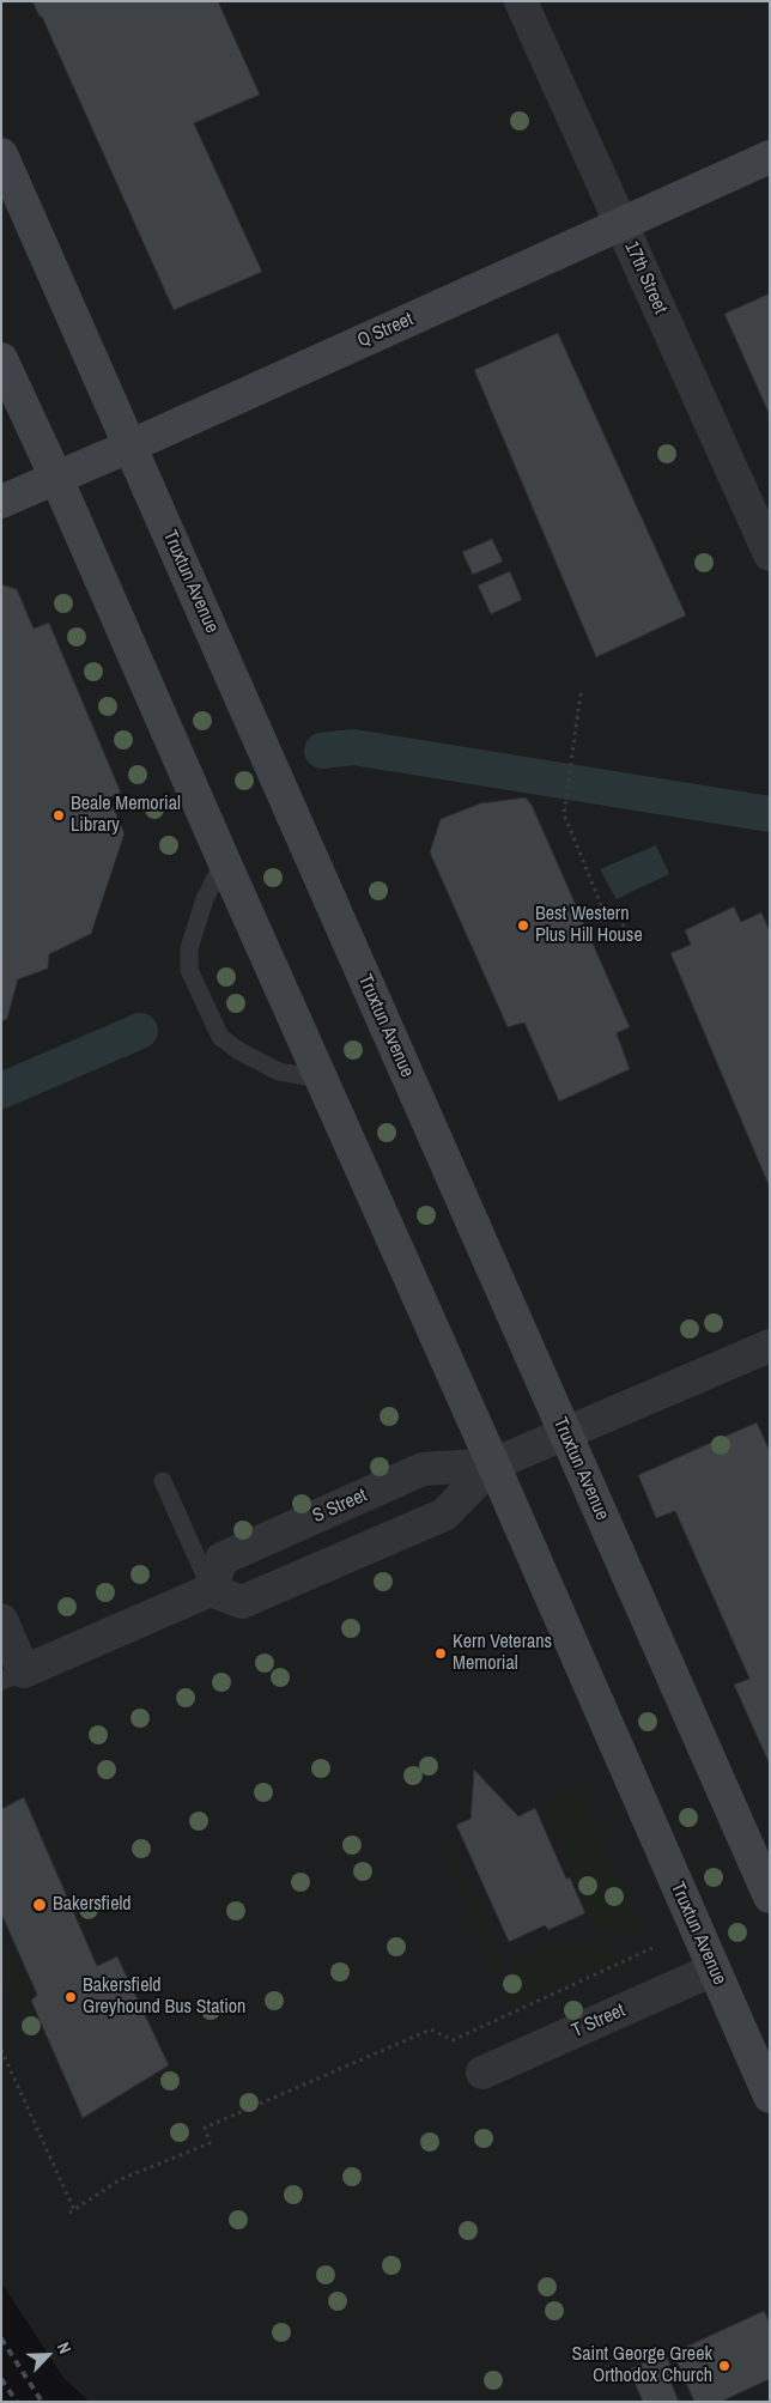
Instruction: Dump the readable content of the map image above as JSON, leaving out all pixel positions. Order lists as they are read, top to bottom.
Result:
{
  "streets": {
    "main road": ["Q Street", "Truxtun Avenue"],
    "street": ["17th Street", "S Street", "T Street"]
  },
  "crossings": [
    ["17th Street", "Q Street"],
    ["Q Street", "Truxtun Avenue"],
    ["Truxtun Avenue", "S Street"],
    ["Truxtun Avenue", "T Street"]
  ],
  "places": [
    "Beale Memorial Library",
    "Best Western Plus Hill House",
    "Kern Veterans Memorial",
    "Bakersfield",
    "Bakersfield Greyhound Bus Station",
    "Saint George Greek Orthodox Church"
  ],
  "north": "top right"
}
